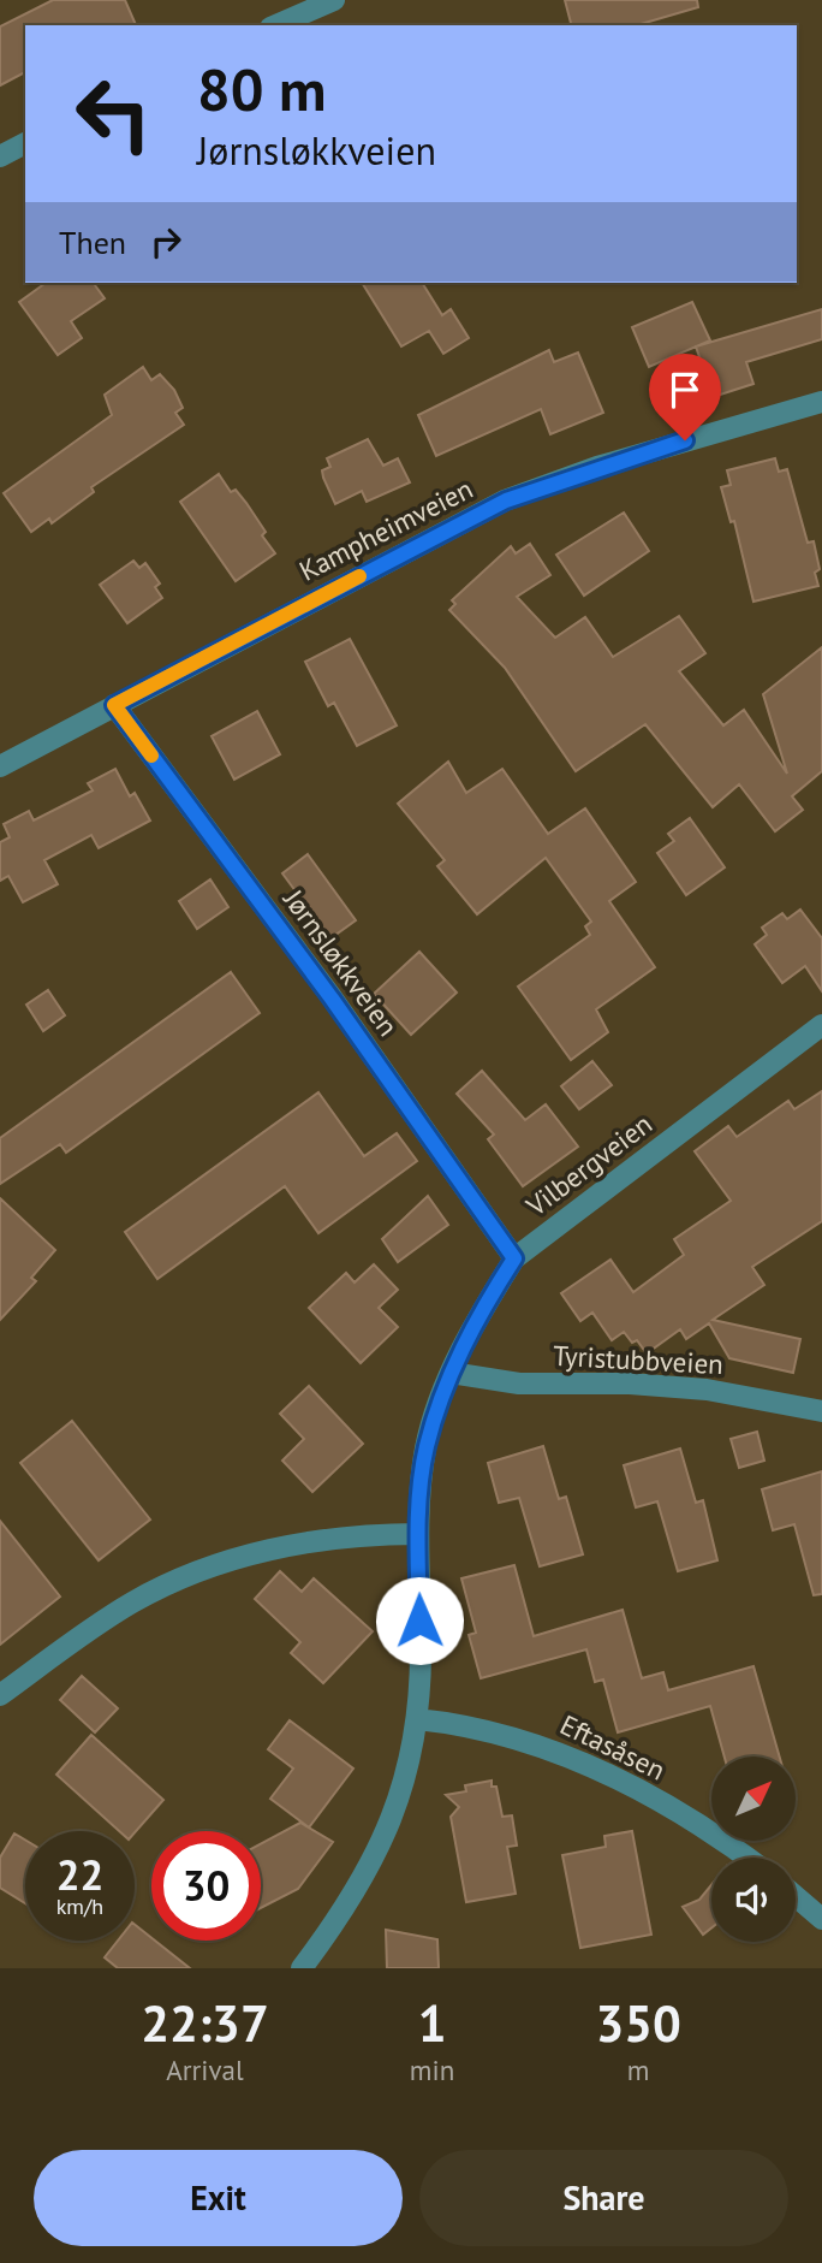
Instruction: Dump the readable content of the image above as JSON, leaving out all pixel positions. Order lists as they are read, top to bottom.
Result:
{
  "streets": {
    "street": [
      "Kampheimveien",
      "Jørnsløkkveien",
      "Vilbergveien",
      "Tyristubbveien",
      "Eftasåsen"
    ]
  },
  "crossings": [
    ["Kampheimveien", "Jørnsløkkveien"],
    ["Jørnsløkkveien", "Vilbergveien"],
    ["Vilbergveien", "Tyristubbveien"],
    ["Vilbergveien", "Eftasåsen"]
  ],
  "north": "top right",
  "page": {
    "turn": ["80 m", "Jørnsløkkveien"],
    "then": "Then",
    "speed": "22 km/h",
    "limit": "30",
    "eta": [
      "22:37",
      "Arrival",
      "1",
      "min",
      "350",
      "m"
    ],
    "buttons": ["Exit", "Share"]
  }
}
